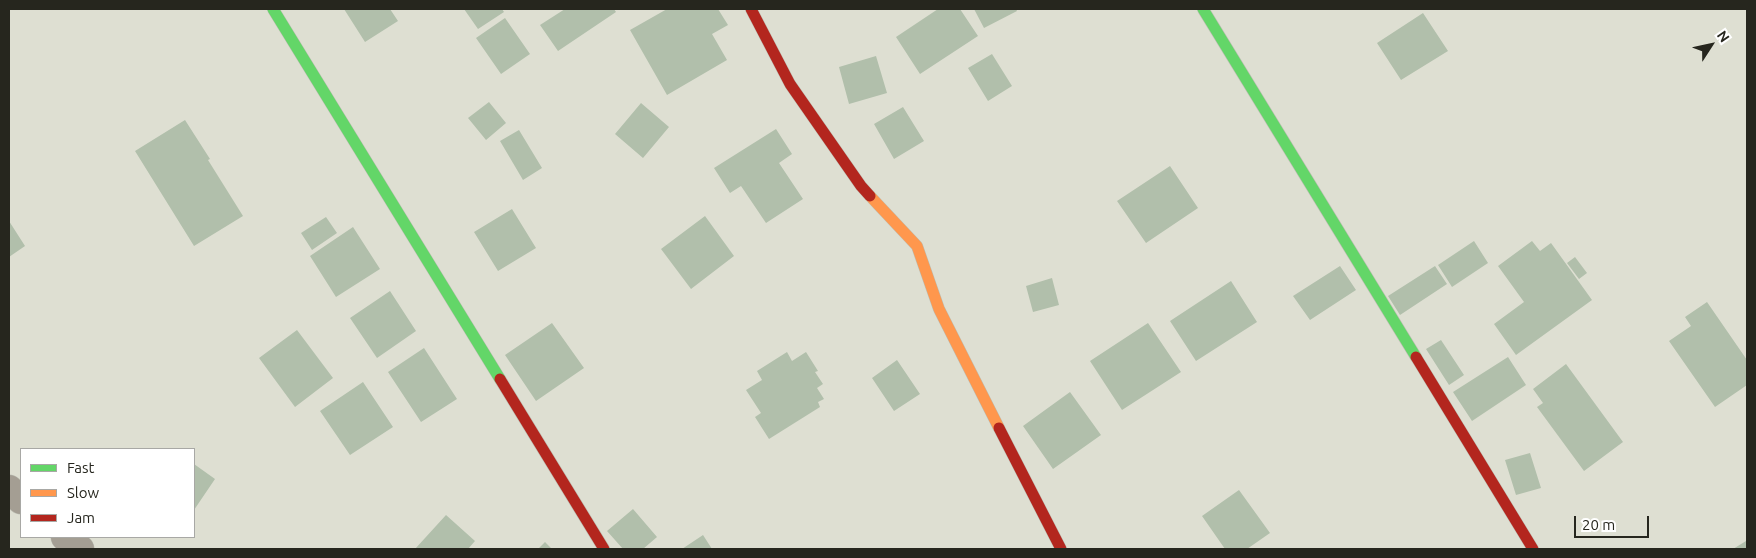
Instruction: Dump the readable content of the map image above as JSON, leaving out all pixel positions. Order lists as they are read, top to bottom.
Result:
{
  "legend": ["Fast", "Slow", "Jam"],
  "scale_bar": "20 m",
  "north": "top right"
}
